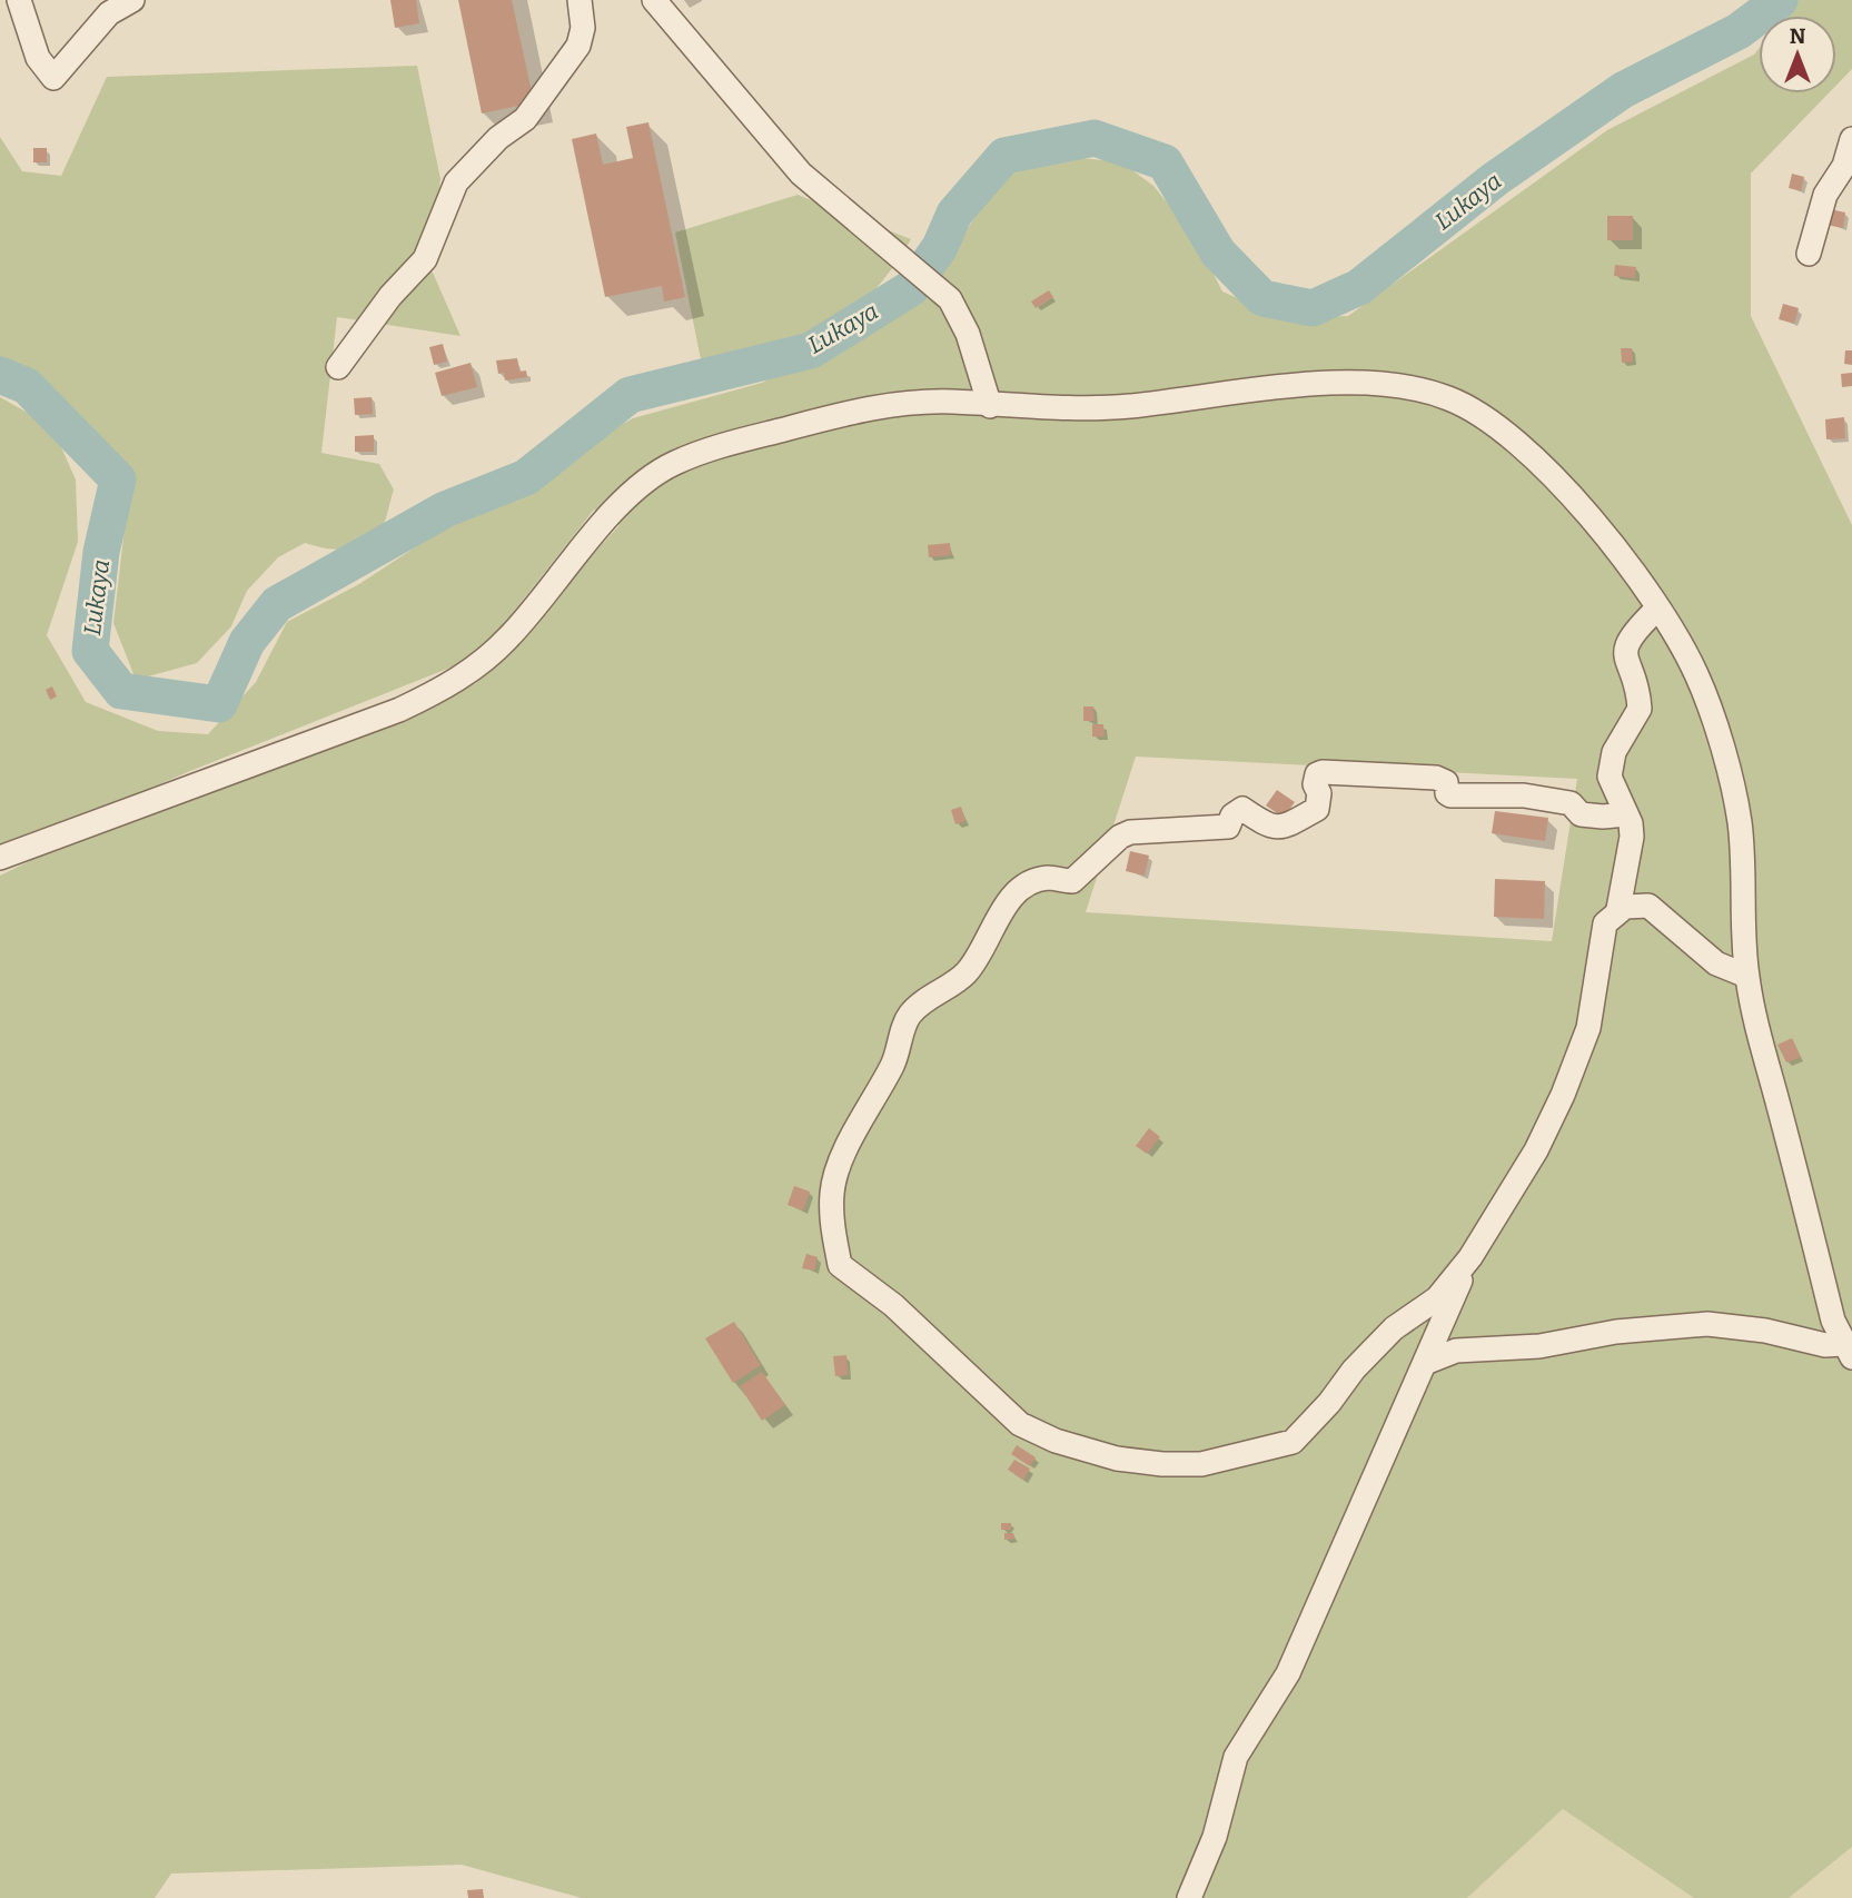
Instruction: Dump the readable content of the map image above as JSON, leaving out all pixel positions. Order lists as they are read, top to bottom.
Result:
{
  "water": ["Lukaya"],
  "north": "top"
}
